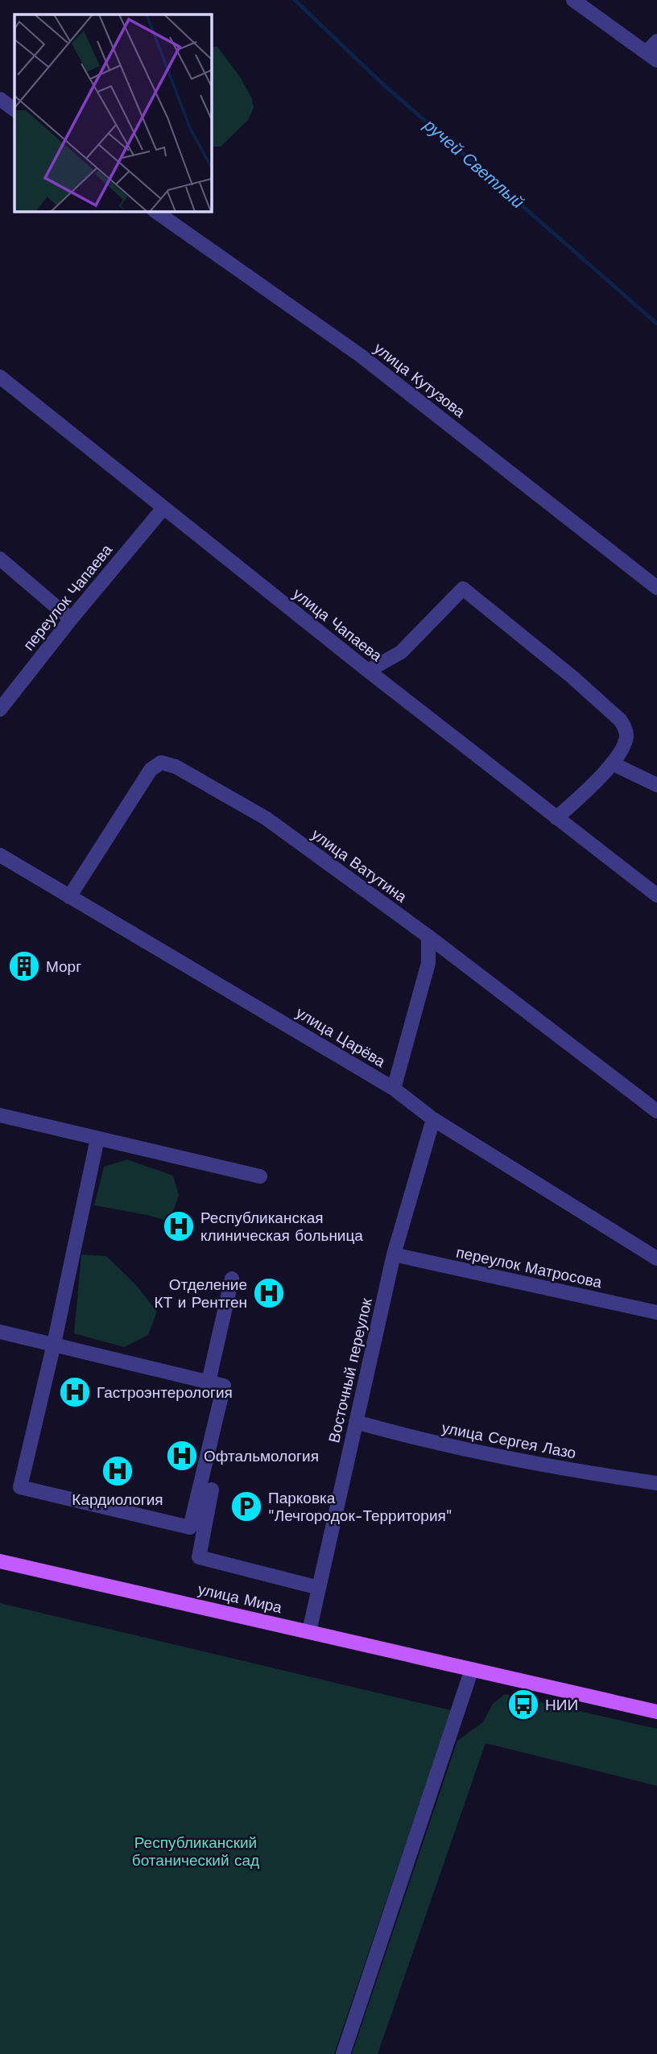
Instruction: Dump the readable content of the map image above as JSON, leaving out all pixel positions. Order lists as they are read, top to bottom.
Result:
{
  "streets": {
    "main road": ["улица Мира"],
    "street": [
      "улица Кутузова",
      "переулок Чапаева",
      "улица Чапаева",
      "улица Ватутина",
      "улица Царёва",
      "переулок Матросова",
      "Восточный переулок",
      "улица Сергея Лазо"
    ]
  },
  "crossings": [
    ["переулок Чапаева", "улица Чапаева"],
    ["улица Ватутина", "улица Царёва"],
    ["улица Царёва", "Восточный переулок"],
    ["переулок Матросова", "Восточный переулок"],
    ["Восточный переулок", "улица Сергея Лазо"],
    ["Восточный переулок", "улица Мира"]
  ],
  "water": ["ручей Светлый"],
  "parks": ["Республиканский ботанический сад"],
  "places": {
    "building": ["Морг"],
    "hospital": [
      "Республиканская клиническая больница",
      "Отделение КТ и Рентген",
      "Гастроэнтерология",
      "Офтальмология",
      "Кардиология"
    ],
    "parking": ["Парковка \"Лечгородок-Территория\""],
    "bus stop": ["НИИ"]
  }
}
